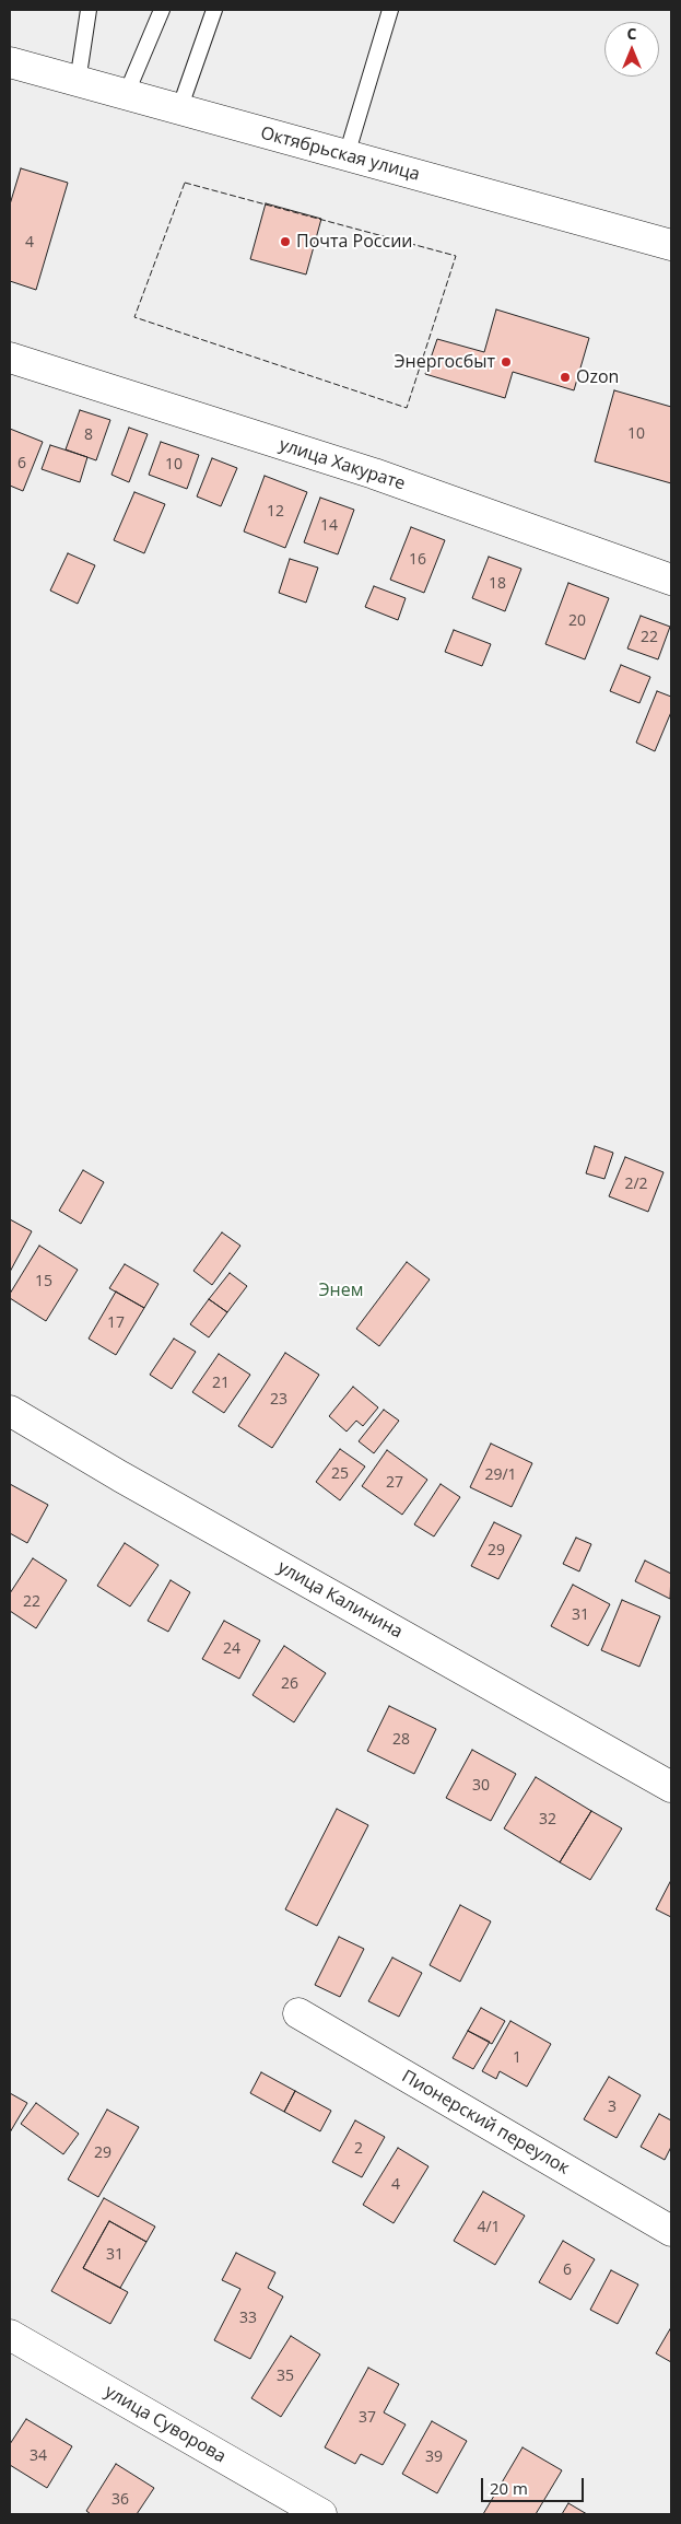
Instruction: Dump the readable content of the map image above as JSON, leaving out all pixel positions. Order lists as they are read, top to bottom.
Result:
{
  "streets": {
    "street": [
      "Октябрьская улица",
      "улица Хакурате",
      "улица Калинина",
      "Пионерский переулок",
      "улица Суворова"
    ]
  },
  "parks": ["Энем"],
  "places": ["Почта России", "Энергосбыт", "Ozon"],
  "house_numbers": [
    "4",
    "10",
    "8",
    "6",
    "10",
    "12",
    "14",
    "16",
    "18",
    "20",
    "22",
    "2/2",
    "15",
    "17",
    "21",
    "23",
    "25",
    "29/1",
    "27",
    "29",
    "22",
    "31",
    "24",
    "26",
    "28",
    "30",
    "32",
    "1",
    "3",
    "2",
    "29",
    "4",
    "4/1",
    "31",
    "6",
    "33",
    "35",
    "37",
    "34",
    "39",
    "36"
  ],
  "scale_bar": "20 m",
  "north": "top"
}
